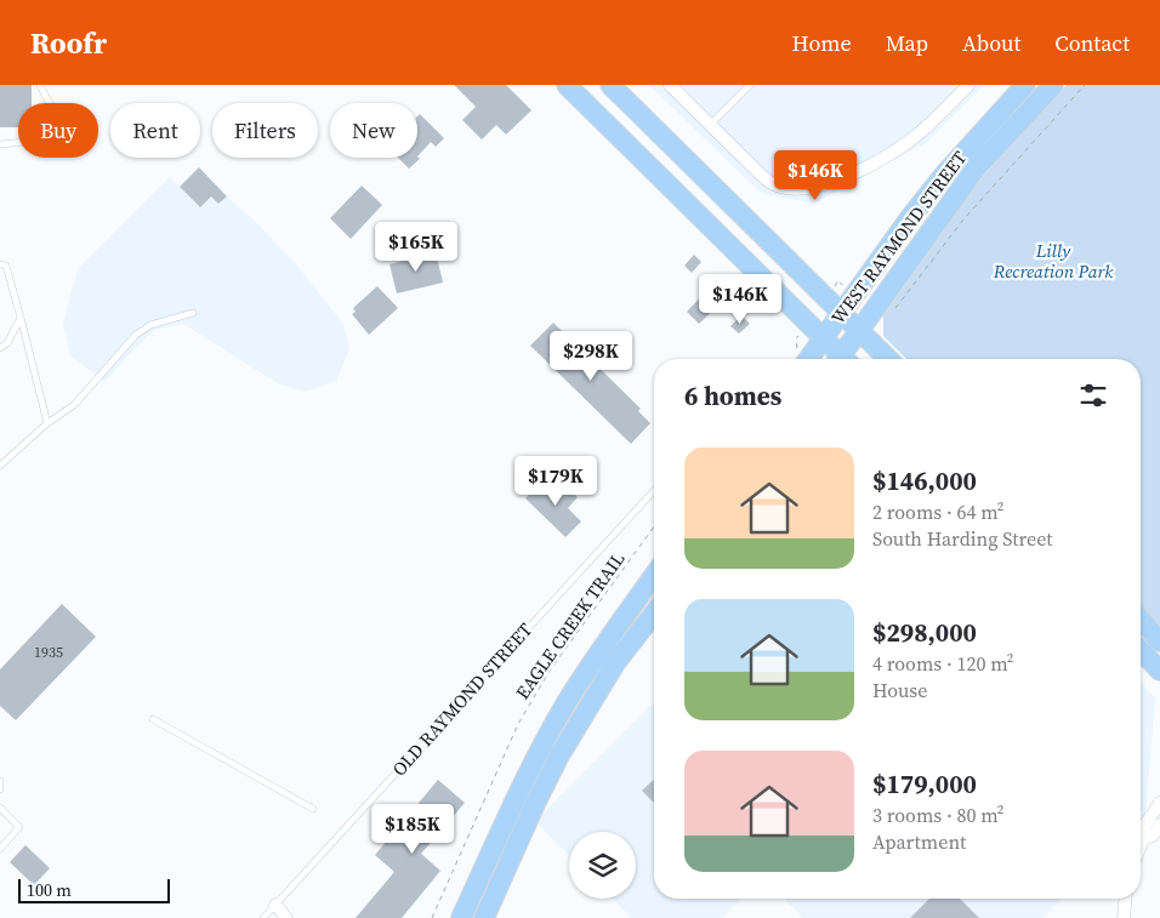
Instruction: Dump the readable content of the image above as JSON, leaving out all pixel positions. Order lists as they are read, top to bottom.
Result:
{
  "streets": {
    "main road": ["WEST RAYMOND STREET"],
    "lane": ["OLD RAYMOND STREET"],
    "path": ["EAGLE CREEK TRAIL"]
  },
  "parks": ["Lilly Recreation Park"],
  "house_numbers": ["1935"],
  "scale_bar": "100 m",
  "page": {
    "header": "Roofr",
    "nav": [
      "Home",
      "Map",
      "About",
      "Contact"
    ],
    "chip": [
      "Buy",
      "Rent",
      "Filters",
      "New"
    ],
    "price": [
      "$146K",
      "$165K",
      "$146K",
      "$298K",
      "$179K",
      "$185K"
    ],
    "heading": "6 homes",
    "list": [
      {
        "name": "$146,000",
        "note": "2 rooms · 64 m² · South Harding Street"
      },
      {
        "name": "$298,000",
        "note": "4 rooms · 120 m² · House"
      },
      {
        "name": "$179,000",
        "note": "3 rooms · 80 m² · Apartment"
      }
    ],
    "scale": "100 m"
  }
}
